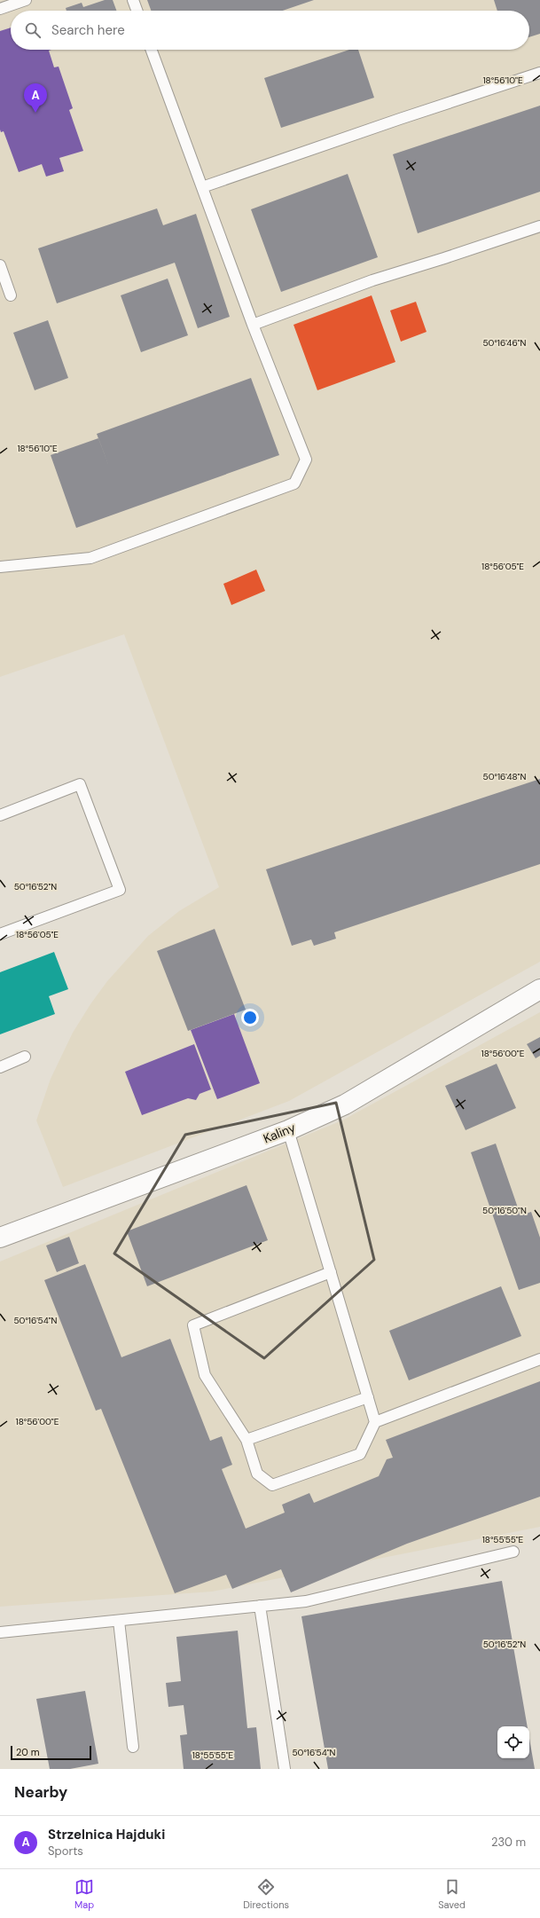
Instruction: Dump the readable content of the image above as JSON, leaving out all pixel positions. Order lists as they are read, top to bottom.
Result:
{
  "streets": {
    "street": ["Kaliny"]
  },
  "scale_bar": "20 m",
  "page": {
    "search": "Search here",
    "pins": "A",
    "scale": "20 m",
    "heading": "Nearby",
    "list": [
      {
        "mark": "A",
        "name": "Strzelnica Hajduki",
        "note": "Sports",
        "value": "230 m"
      }
    ],
    "nav": ["Map", "Directions", "Saved"]
  },
  "coordinates": [
    "18°56'10\"E",
    "50°16'46\"N",
    "18°56'05\"E",
    "50°16'48\"N",
    "50°16'52\"N",
    "18°56'00\"E",
    "50°16'50\"N",
    "50°16'54\"N",
    "18°55'55\"E"
  ]
}
